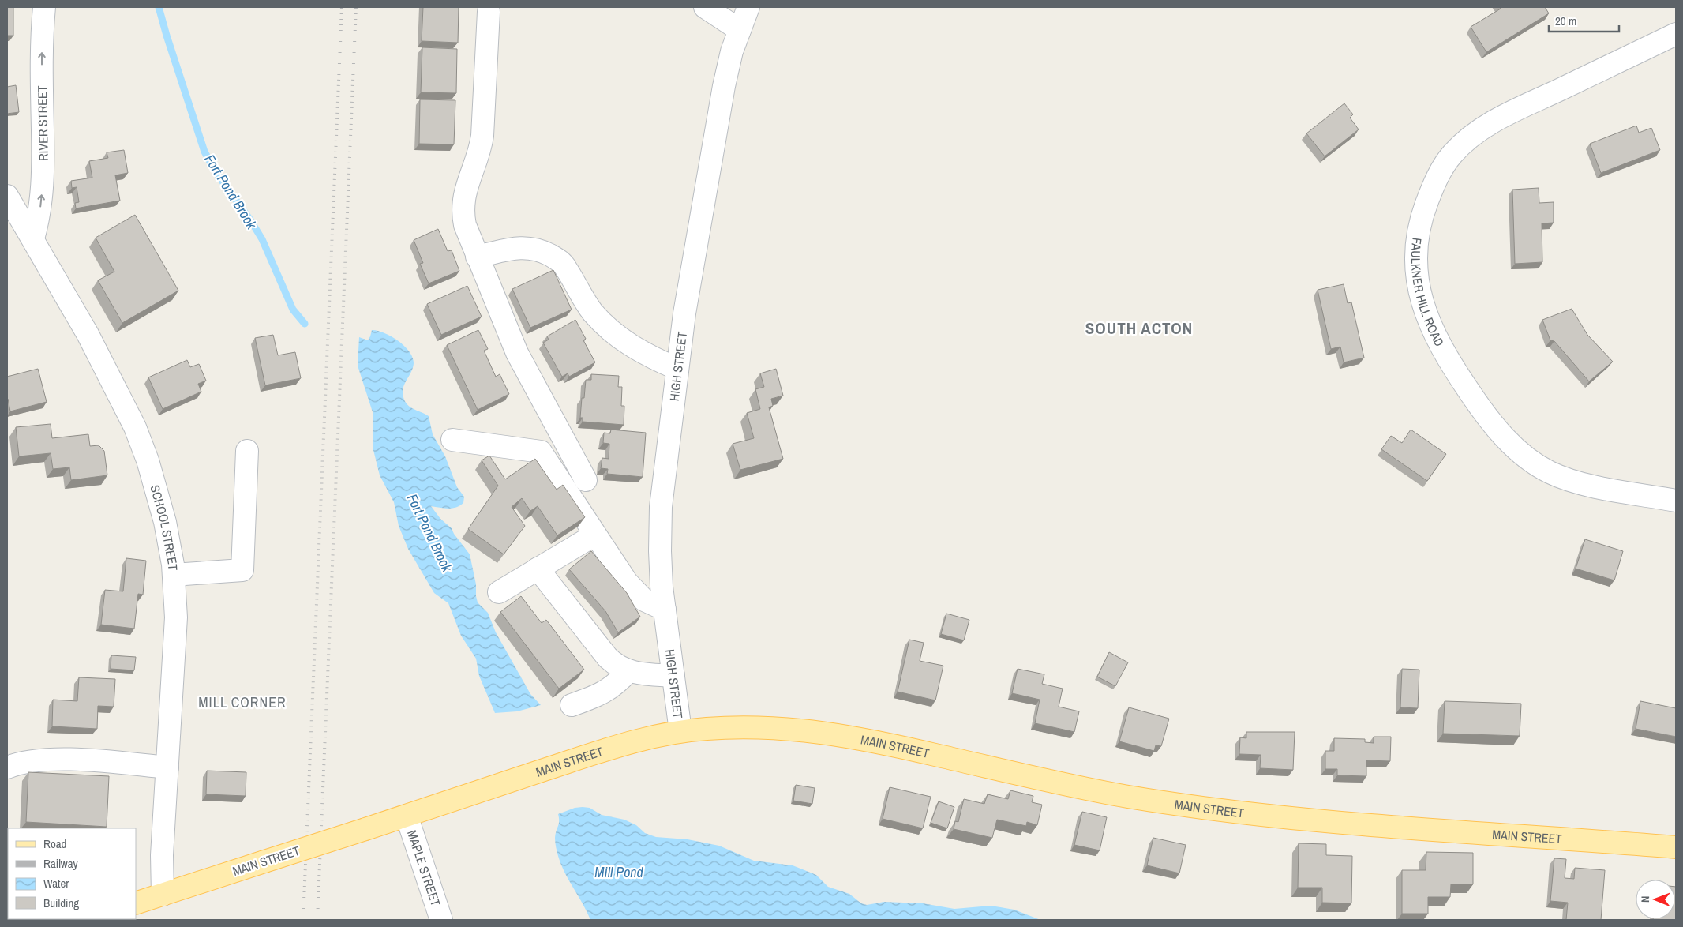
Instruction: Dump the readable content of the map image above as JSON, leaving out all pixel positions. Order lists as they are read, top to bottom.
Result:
{
  "streets": {
    "main road": ["MAIN STREET"],
    "street": [
      "RIVER STREET",
      "FAULKNER HILL ROAD",
      "HIGH STREET",
      "SCHOOL STREET",
      "MAPLE STREET"
    ]
  },
  "crossings": [
    ["RIVER STREET", "SCHOOL STREET"],
    ["HIGH STREET", "MAIN STREET"],
    ["SCHOOL STREET", "MAIN STREET"],
    ["MAIN STREET", "MAPLE STREET"]
  ],
  "one_way": ["RIVER STREET"],
  "districts": ["SOUTH ACTON", "MILL CORNER"],
  "water": ["Fort Pond Brook", "Mill Pond"],
  "legend": [
    "Road",
    "Railway",
    "Water",
    "Building"
  ],
  "scale_bar": "20 m",
  "north": "left"
}
